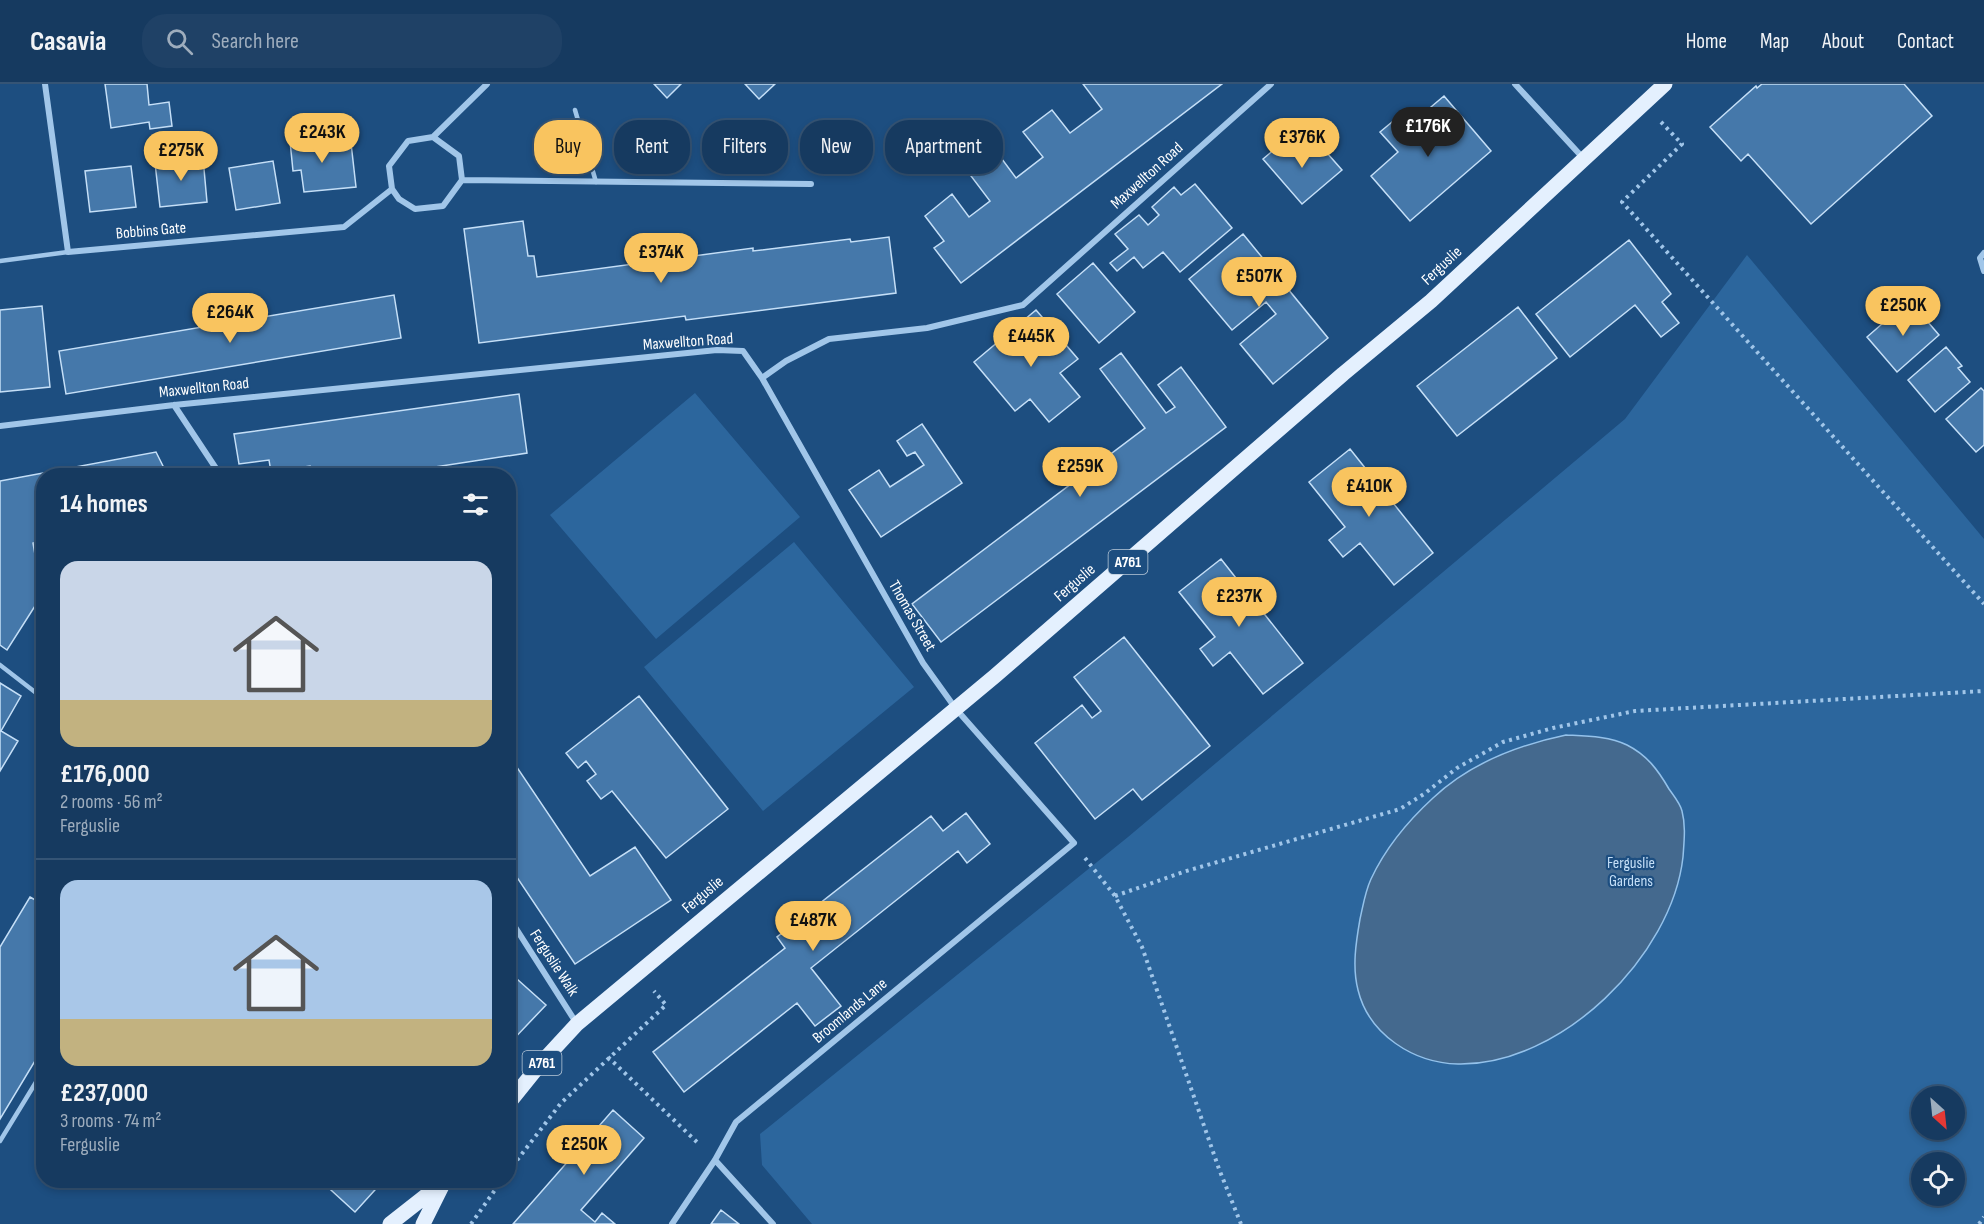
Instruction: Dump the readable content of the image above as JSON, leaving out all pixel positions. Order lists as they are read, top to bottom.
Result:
{
  "streets": {
    "main road": ["Ferguslie", "A761"],
    "street": [
      "Maxwellton Road",
      "Bobbins Gate",
      "Thomas Street",
      "Ferguslie Walk",
      "Broomlands Lane"
    ]
  },
  "crossings": [
    ["Maxwellton Road", "Thomas Street"],
    ["Ferguslie", "A761"],
    ["Ferguslie", "Thomas Street"],
    ["Ferguslie", "Ferguslie Walk"],
    ["A761", "Ferguslie Walk"],
    ["Thomas Street", "Broomlands Lane"]
  ],
  "parks": ["Ferguslie Gardens"],
  "north": "bottom right",
  "page": {
    "header": "Casavia",
    "search": "Search here",
    "nav": [
      "Home",
      "Map",
      "About",
      "Contact"
    ],
    "price": [
      "£176K",
      "£243K",
      "£376K",
      "£275K",
      "£374K",
      "£507K",
      "£250K",
      "£264K",
      "£445K",
      "£259K",
      "£410K",
      "£237K",
      "£487K",
      "£250K"
    ],
    "chip": [
      "Buy",
      "Rent",
      "Filters",
      "New",
      "Apartment"
    ],
    "heading": "14 homes",
    "list": [
      {
        "name": "£176,000",
        "note": "2 rooms · 56 m² · Ferguslie"
      },
      {
        "name": "£237,000",
        "note": "3 rooms · 74 m² · Ferguslie"
      }
    ]
  }
}
